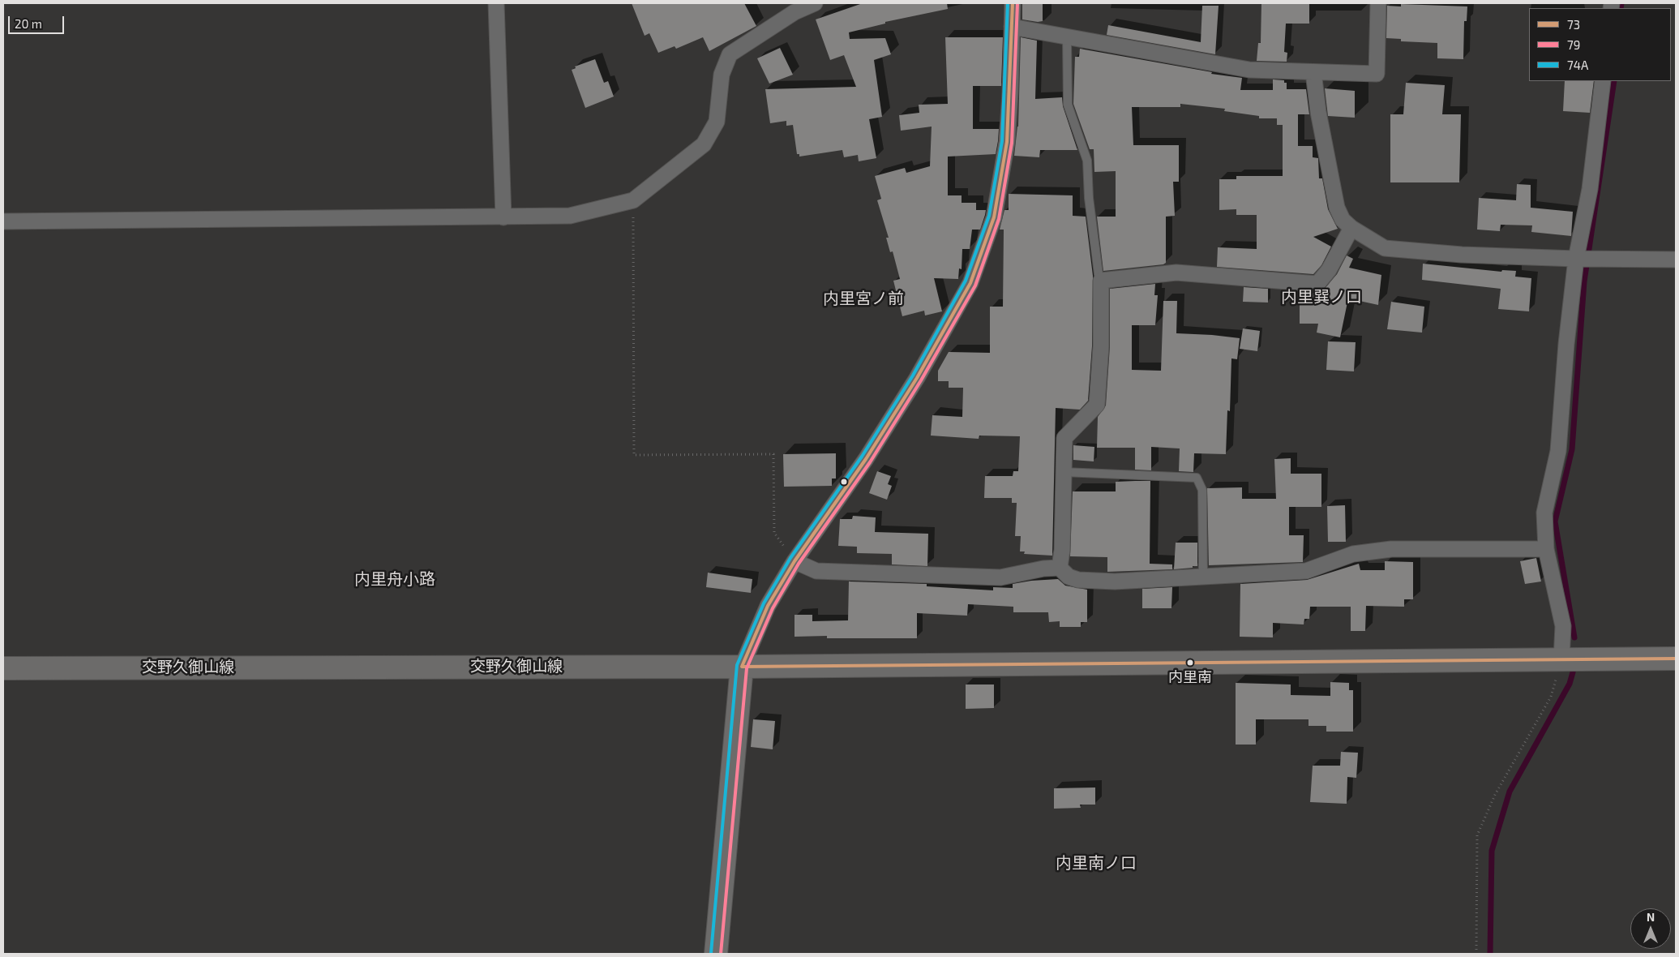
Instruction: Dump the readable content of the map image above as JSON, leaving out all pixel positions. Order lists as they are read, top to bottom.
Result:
{
  "streets": {
    "main road": ["交野久御山線"]
  },
  "districts": [
    "内里巽ノ口",
    "内里宮ノ前",
    "内里舟小路",
    "内里南ノ口"
  ],
  "places": ["内里南"],
  "lines": ["transit line 73", "transit line 79", "transit line 74A"],
  "legend": ["73", "79", "74A"],
  "scale_bar": "20 m",
  "north": "top"
}
